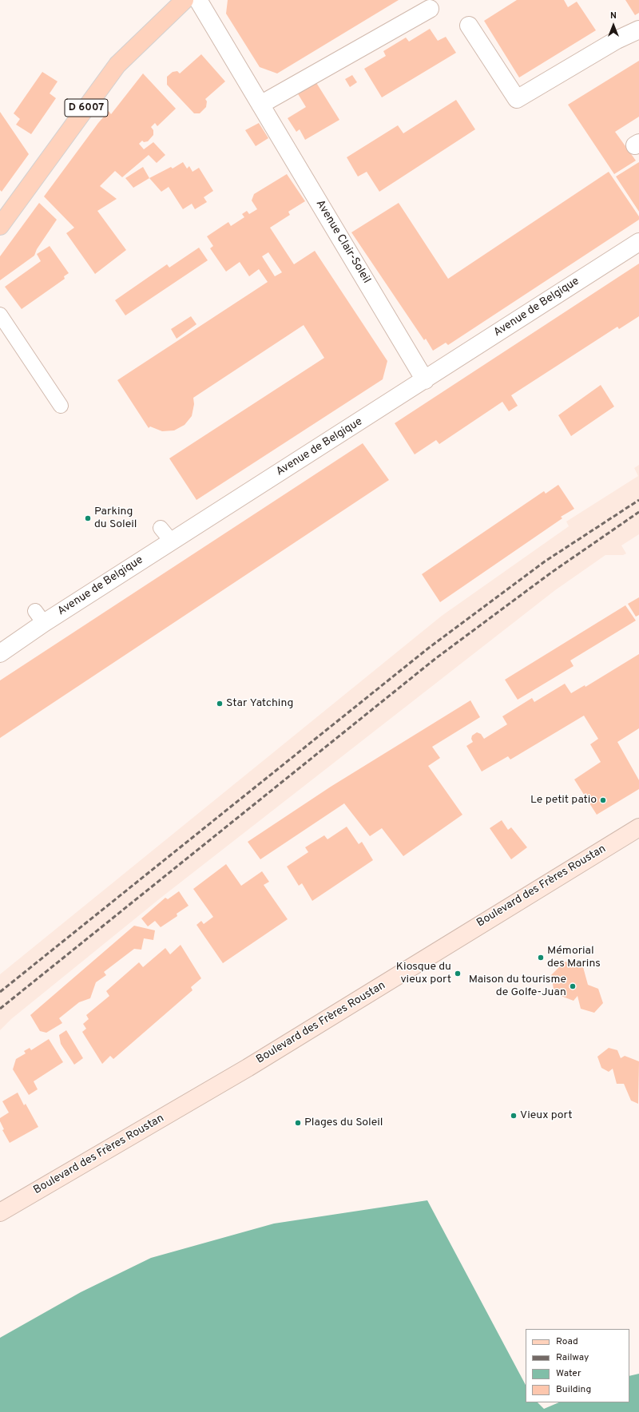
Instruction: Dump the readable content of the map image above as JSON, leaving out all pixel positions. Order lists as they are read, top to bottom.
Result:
{
  "streets": {
    "main road": ["D 6007", "Boulevard des Frères Roustan"],
    "street": ["Avenue Clair-Soleil", "Avenue de Belgique"]
  },
  "crossings": [
    ["Avenue Clair-Soleil", "Avenue de Belgique"]
  ],
  "places": [
    "Parking du Soleil",
    "Star Yatching",
    "Le petit patio",
    "Mémorial des Marins",
    "Kiosque du vieux port",
    "Maison du tourisme de Golfe-Juan",
    "Vieux port",
    "Plages du Soleil"
  ],
  "legend": [
    "Road",
    "Railway",
    "Water",
    "Building"
  ],
  "north": "top"
}
